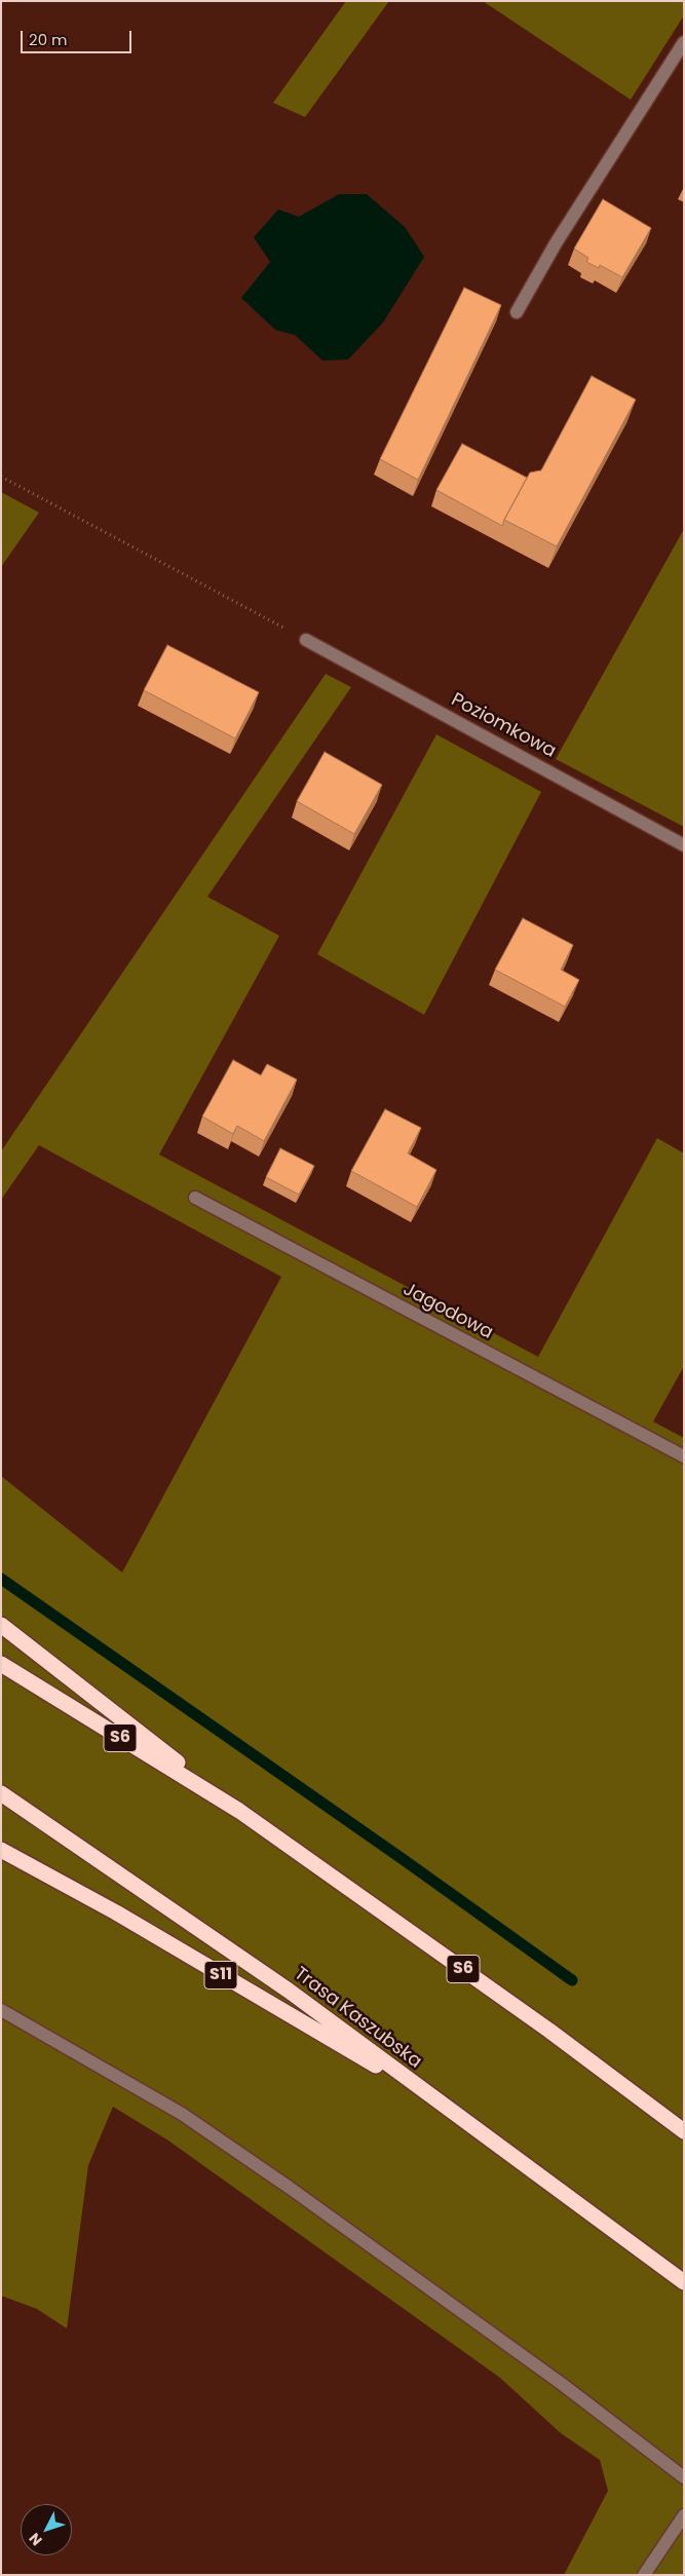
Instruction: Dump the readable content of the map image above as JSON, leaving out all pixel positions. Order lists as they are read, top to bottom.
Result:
{
  "streets": {
    "highway": ["S6", "S11", "Trasa Kaszubska"],
    "street": ["Poziomkowa", "Jagodowa"]
  },
  "crossings": [
    ["S11", "Trasa Kaszubska"]
  ],
  "scale_bar": "20 m",
  "north": "bottom left"
}
